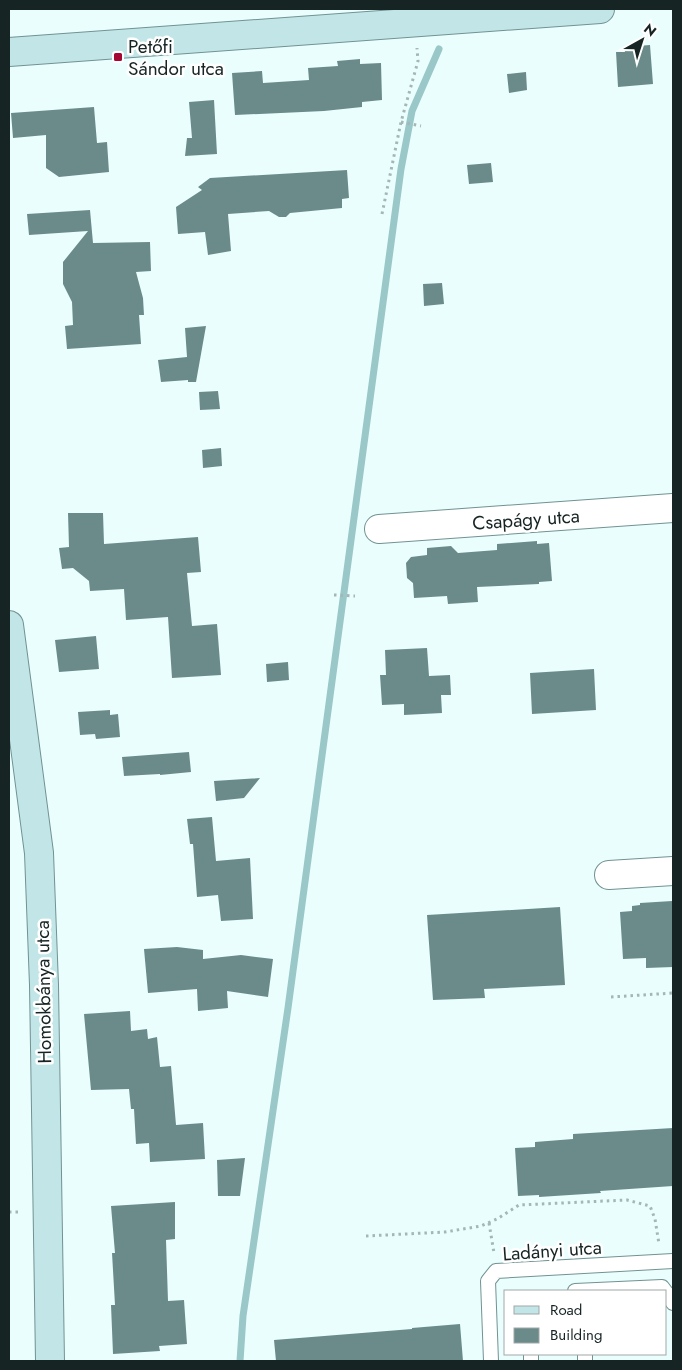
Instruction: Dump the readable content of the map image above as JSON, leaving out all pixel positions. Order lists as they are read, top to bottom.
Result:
{
  "streets": {
    "street": ["Csapágy utca", "Homokbánya utca"],
    "lane": ["Ladányi utca"]
  },
  "places": {
    "transit": ["Petőfi Sándor utca"]
  },
  "legend": ["Road", "Building"],
  "north": "top right"
}
